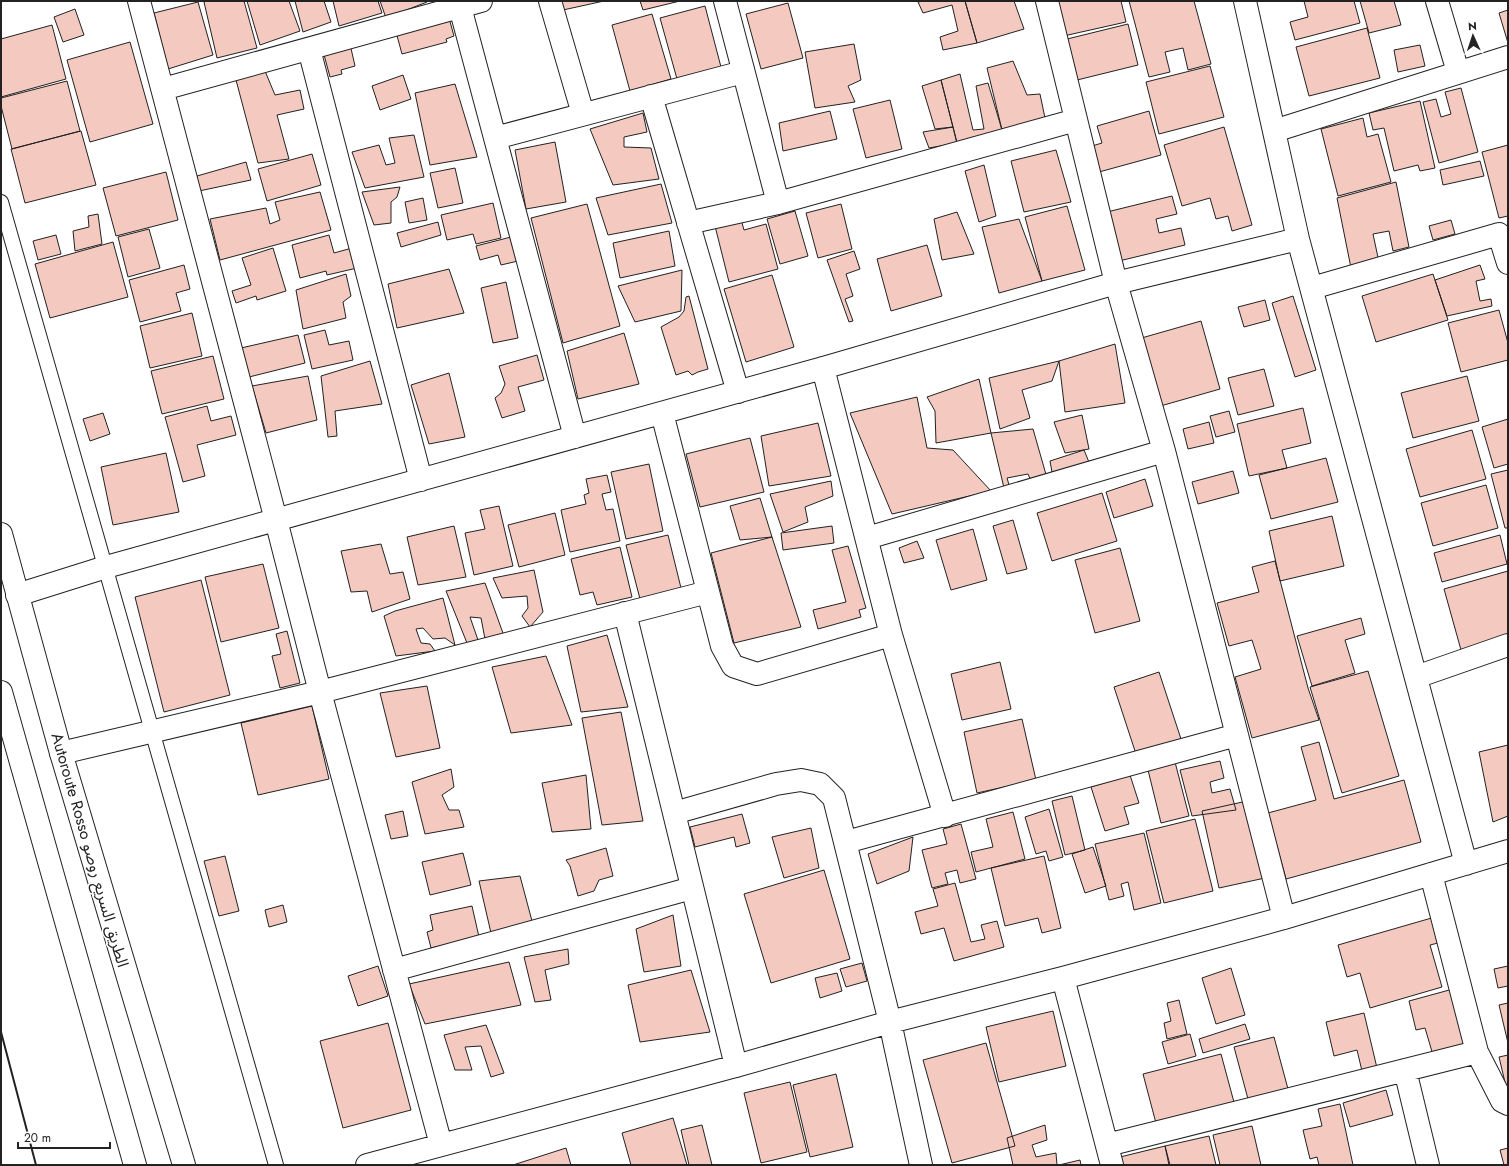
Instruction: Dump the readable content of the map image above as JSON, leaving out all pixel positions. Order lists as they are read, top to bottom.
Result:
{
  "streets": {
    "main road": ["Autoroute Rosso الطريق السريع روصو"]
  },
  "scale_bar": "20 m",
  "north": "top"
}
